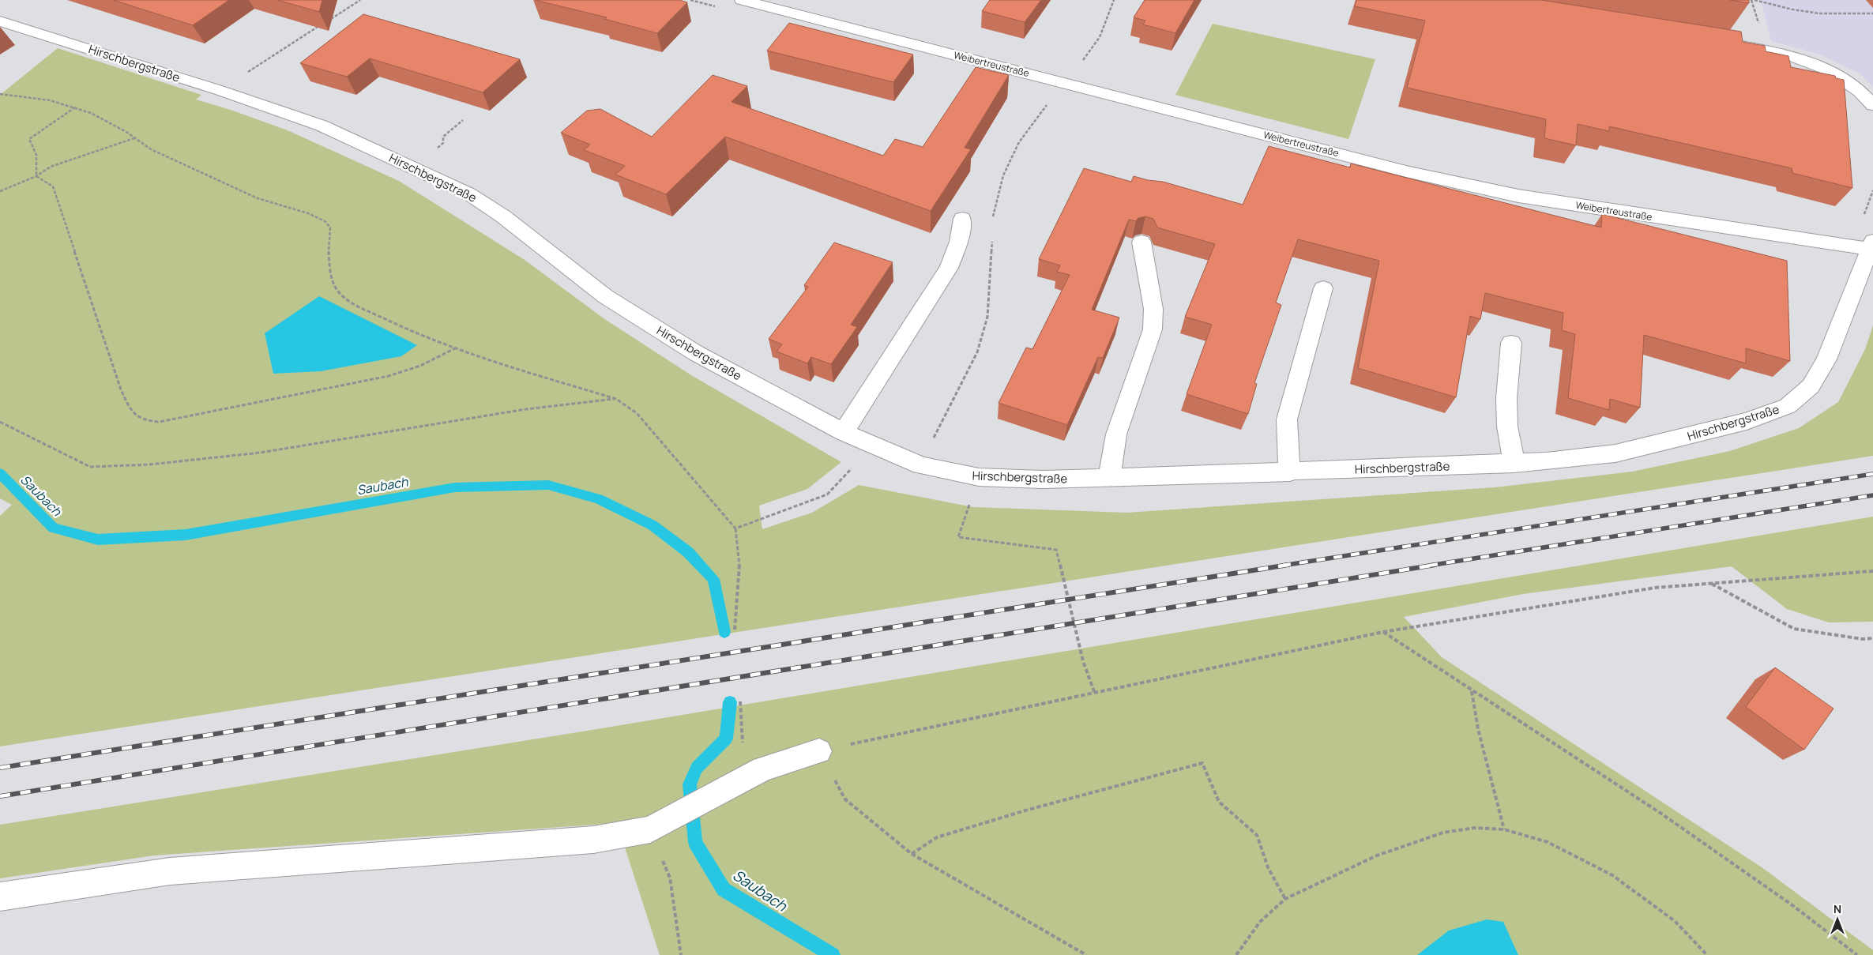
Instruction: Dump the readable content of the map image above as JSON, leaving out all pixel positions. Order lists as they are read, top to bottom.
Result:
{
  "streets": {
    "street": ["Hirschbergstraße", "Weibertreustraße"]
  },
  "crossings": [
    ["Hirschbergstraße", "Weibertreustraße"]
  ],
  "water": ["Saubach"],
  "north": "top"
}
